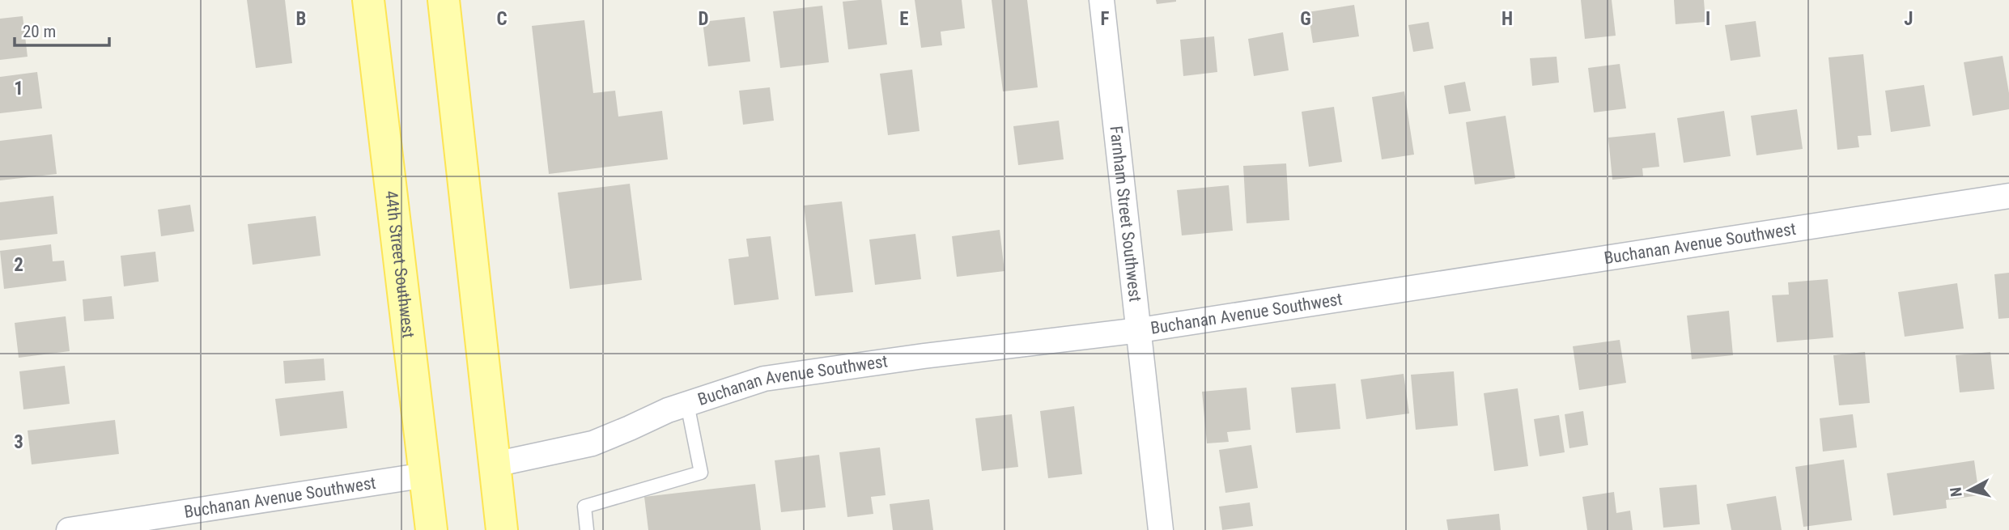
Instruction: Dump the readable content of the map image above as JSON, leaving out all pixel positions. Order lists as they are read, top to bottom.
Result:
{
  "streets": {
    "main road": ["44th Street Southwest"],
    "street": ["Farnham Street Southwest", "Buchanan Avenue Southwest"]
  },
  "crossings": [
    ["Farnham Street Southwest", "Buchanan Avenue Southwest"],
    ["Buchanan Avenue Southwest", "44th Street Southwest"]
  ],
  "scale_bar": "20 m",
  "north": "left",
  "grid": {
    "columns": [
      "B",
      "C",
      "D",
      "E",
      "F",
      "G",
      "H",
      "I",
      "J"
    ],
    "rows": ["1", "2", "3"]
  }
}
